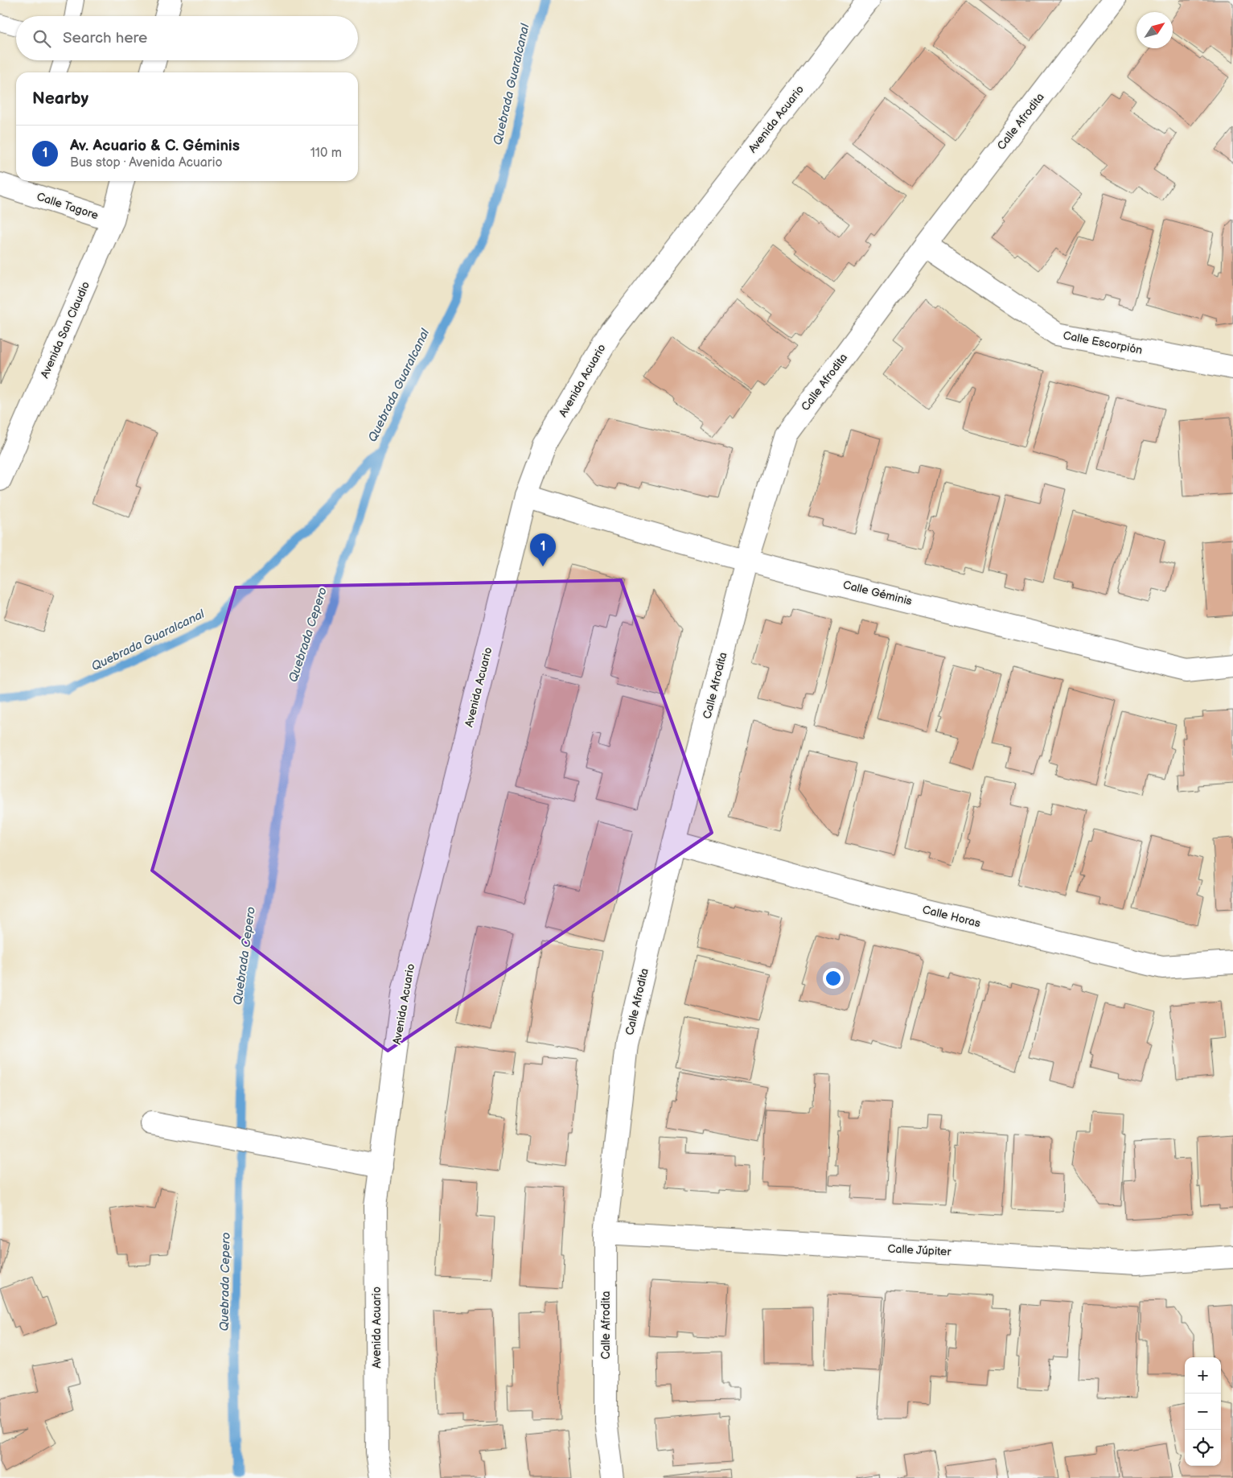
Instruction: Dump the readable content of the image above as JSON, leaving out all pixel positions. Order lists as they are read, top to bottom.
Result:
{
  "streets": {
    "street": [
      "Avenida Acuario",
      "Calle Afrodita",
      "Calle Tagore",
      "Avenida San Claudio",
      "Calle Escorpión",
      "Calle Géminis",
      "Calle Horas",
      "Calle Júpiter"
    ]
  },
  "crossings": [
    ["Avenida Acuario", "Calle Géminis"],
    ["Calle Afrodita", "Calle Escorpión"],
    ["Calle Afrodita", "Calle Géminis"],
    ["Calle Afrodita", "Calle Horas"],
    ["Calle Afrodita", "Calle Júpiter"],
    ["Calle Tagore", "Avenida San Claudio"]
  ],
  "water": ["Quebrada Guaralcanal", "Quebrada Cepero"],
  "north": "top right",
  "page": {
    "search": "Search here",
    "heading": "Nearby",
    "list": [
      {
        "mark": "1",
        "name": "Av. Acuario & C. Géminis",
        "note": "Bus stop · Avenida Acuario",
        "value": "110 m"
      }
    ],
    "pins": "1",
    "map_buttons": ["+", "−"]
  }
}
